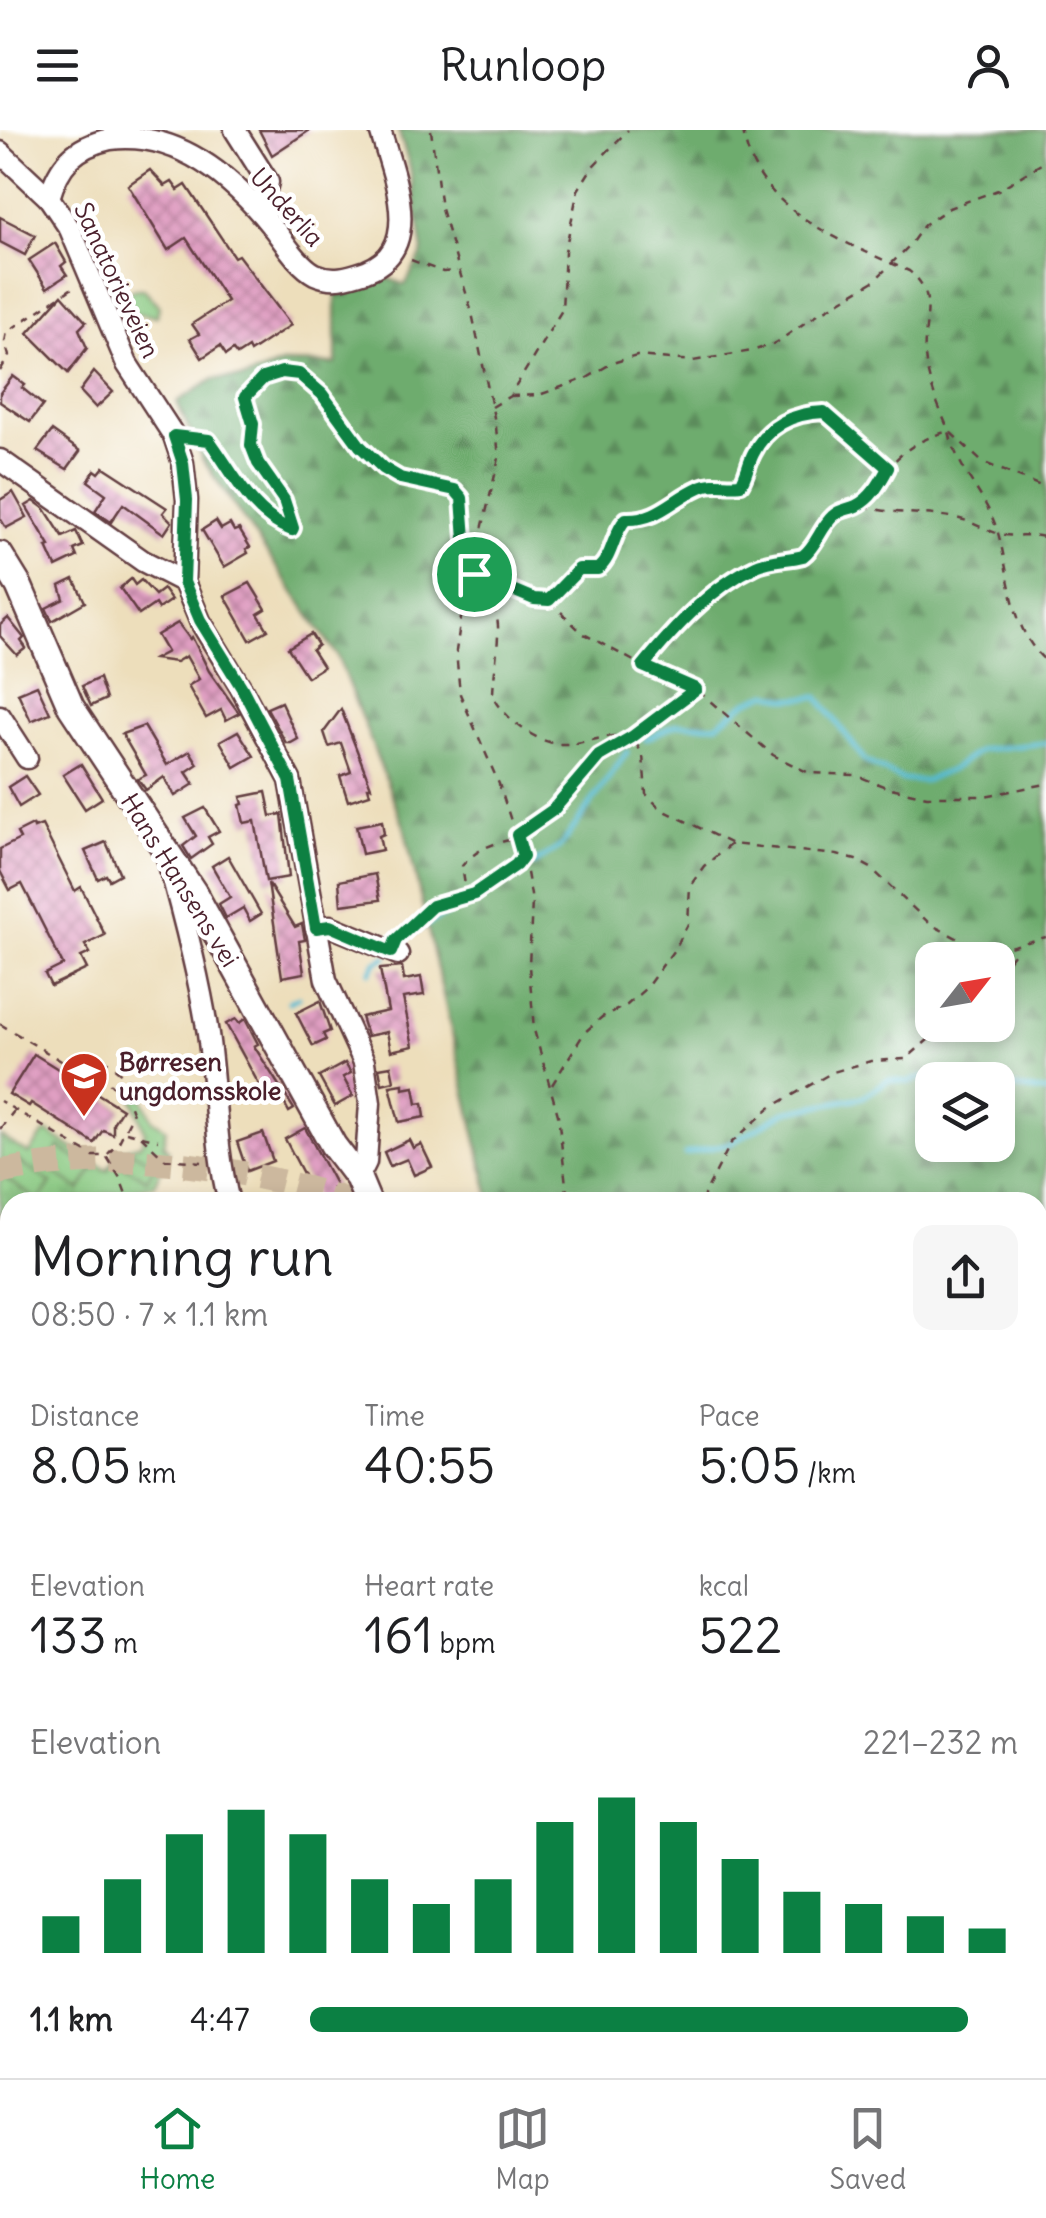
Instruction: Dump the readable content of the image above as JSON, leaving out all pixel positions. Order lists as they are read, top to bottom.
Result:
{
  "streets": {
    "main road": ["Hans Hansens vei"],
    "street": ["Underlia", "Sanatorieveien"]
  },
  "crossings": [
    ["Underlia", "Sanatorieveien"],
    ["Sanatorieveien", "Hans Hansens vei"]
  ],
  "places": {
    "school or university": ["Børresen ungdomsskole"]
  },
  "north": "top right",
  "page": {
    "header": "Runloop",
    "heading": ["Morning run", "08:50 · 7 × 1.1 km"],
    "stats": [
      ["Distance", "8.05 km"],
      ["Time", "40:55"],
      ["Pace", "5:05 /km"],
      ["Elevation", "133 m"],
      ["Heart rate", "161 bpm"],
      ["kcal", "522"]
    ],
    "chart": ["Elevation", "221–232 m"],
    "list": [
      {
        "name": "1.1 km",
        "note": "4:47"
      }
    ],
    "tabs": ["Home", "Map", "Saved"]
  }
}
